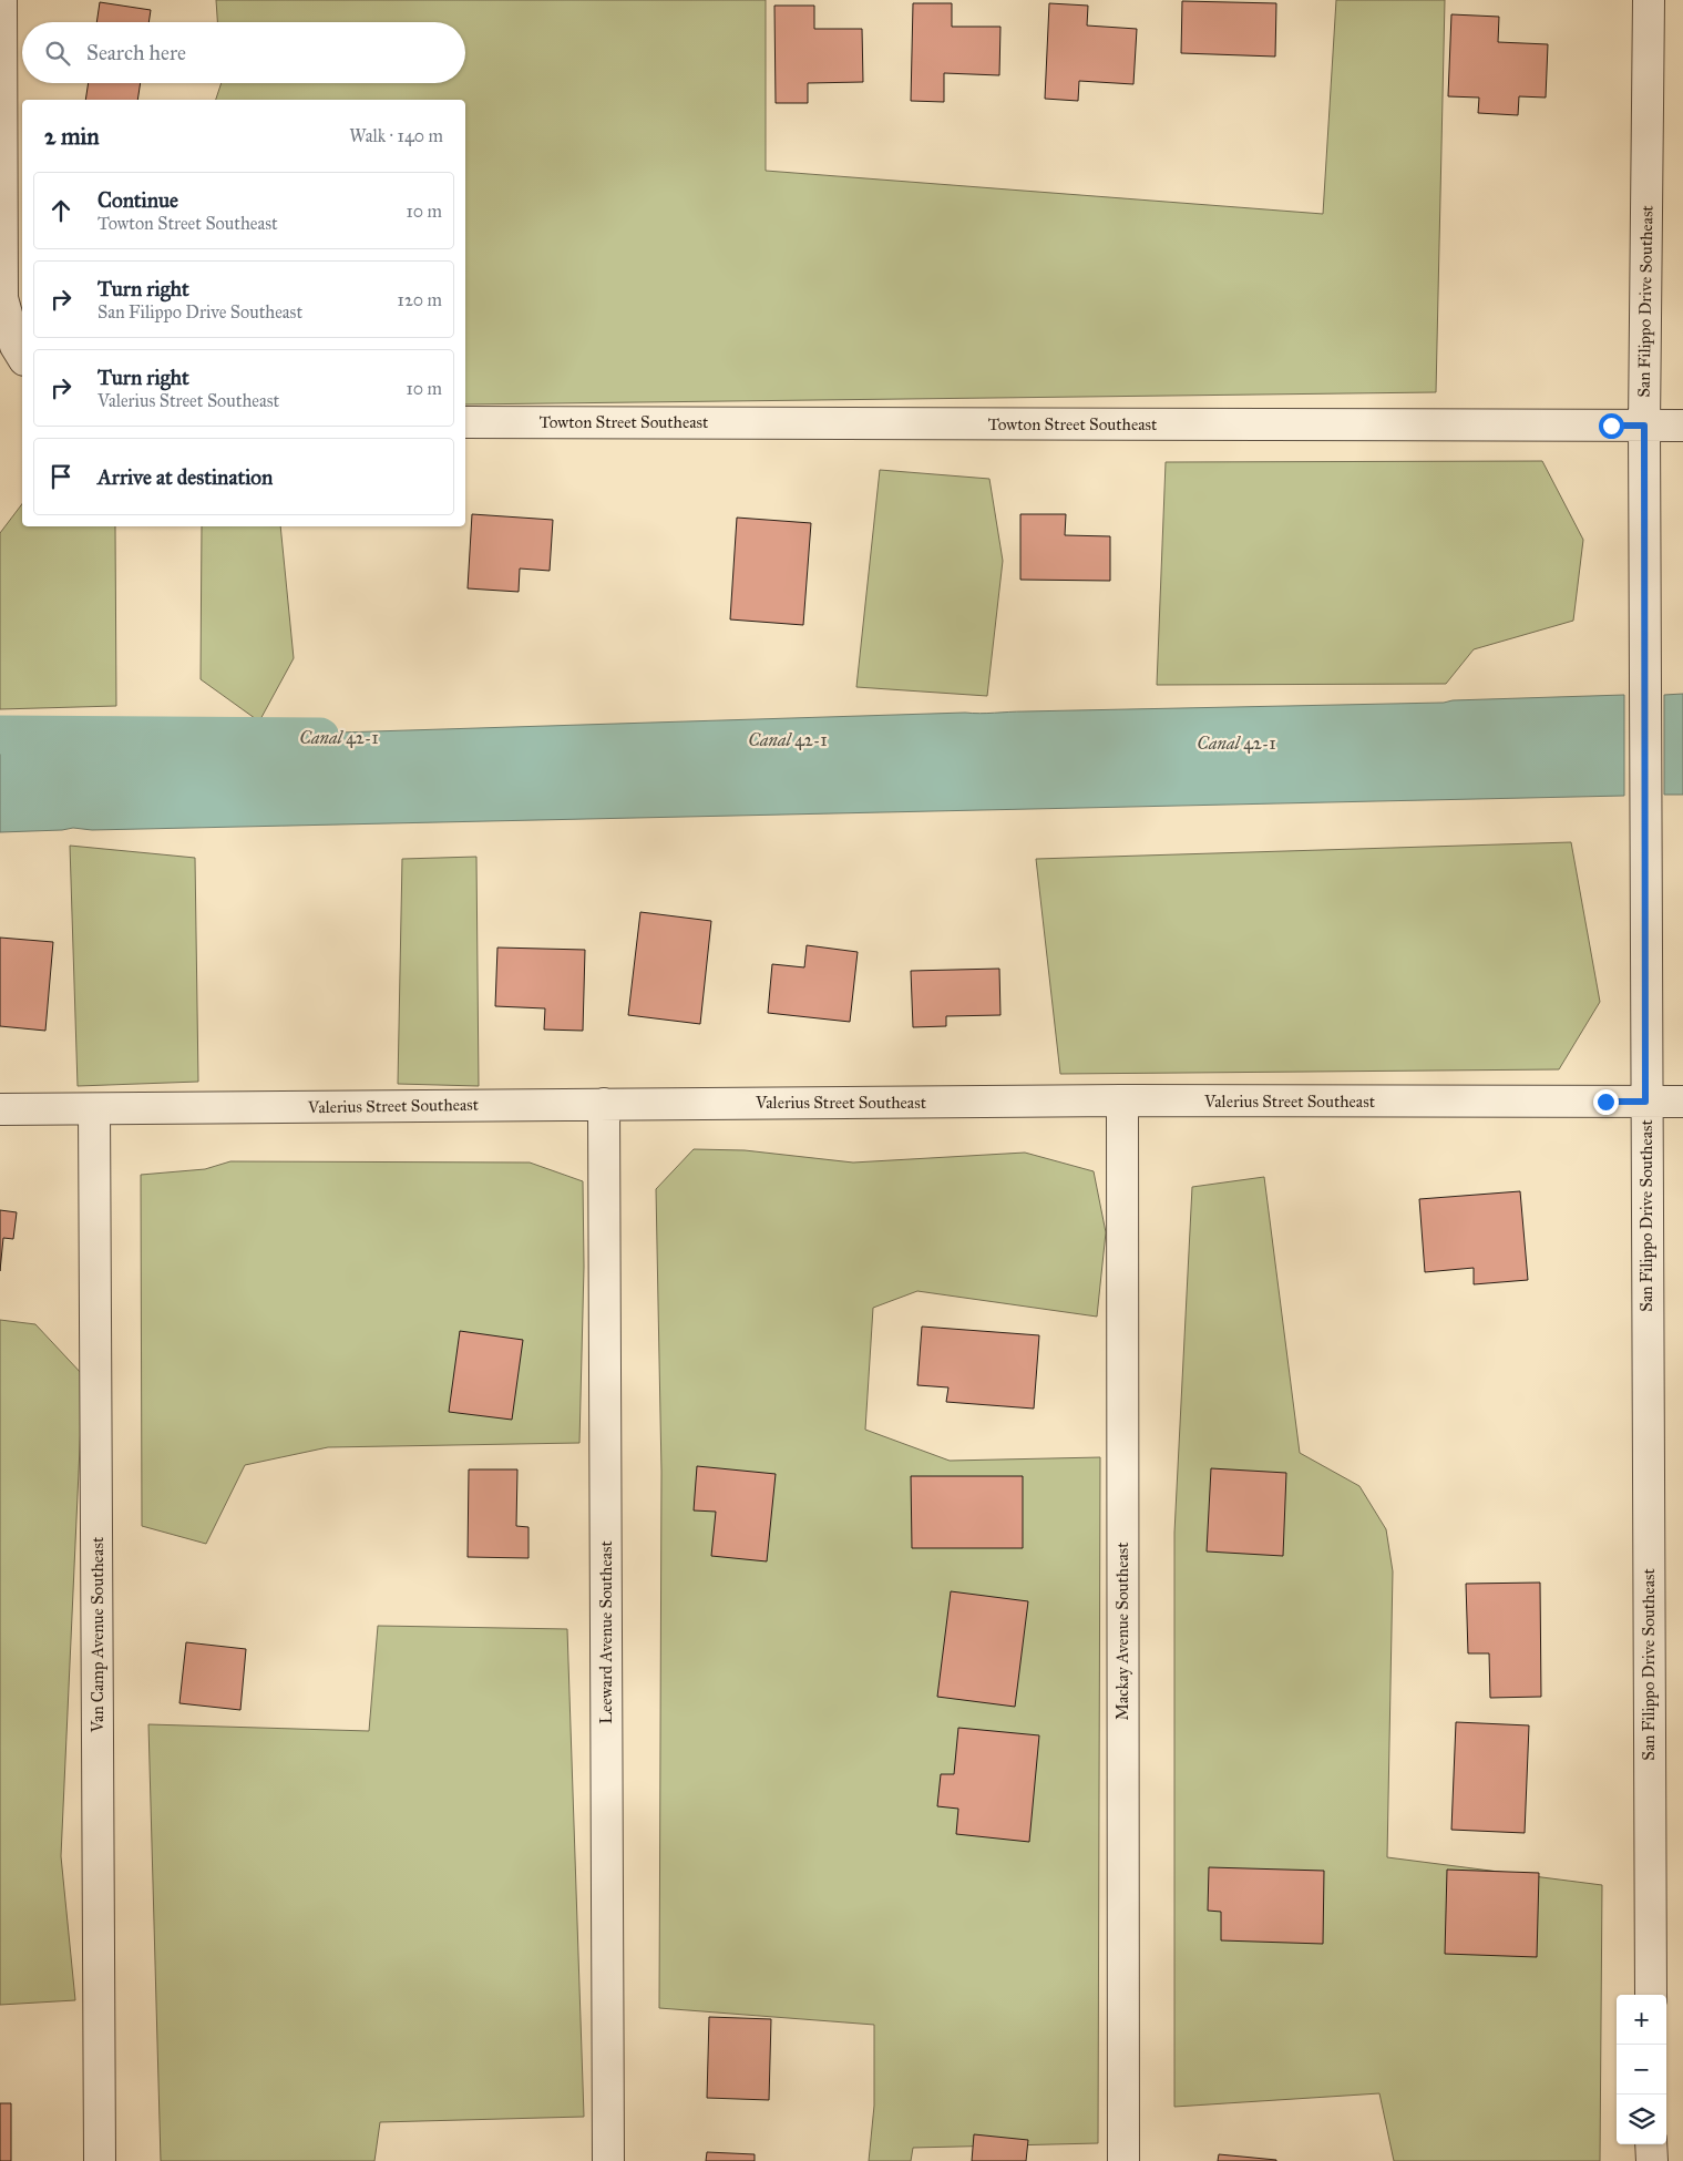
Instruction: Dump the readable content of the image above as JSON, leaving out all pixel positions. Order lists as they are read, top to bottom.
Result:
{
  "streets": {
    "street": [
      "San Filippo Drive Southeast",
      "Towton Street Southeast",
      "Valerius Street Southeast",
      "Mackay Avenue Southeast",
      "Leeward Avenue Southeast",
      "Van Camp Avenue Southeast"
    ]
  },
  "crossings": [
    ["San Filippo Drive Southeast", "Towton Street Southeast"],
    ["San Filippo Drive Southeast", "Valerius Street Southeast"],
    ["Valerius Street Southeast", "Mackay Avenue Southeast"],
    ["Valerius Street Southeast", "Leeward Avenue Southeast"],
    ["Valerius Street Southeast", "Van Camp Avenue Southeast"]
  ],
  "water": ["Canal 42-1"],
  "page": {
    "search": "Search here",
    "heading": ["2 min", "Walk · 140 m"],
    "list": [
      ["Continue", "Towton Street Southeast", "10 m"],
      ["Turn right", "San Filippo Drive Southeast", "120 m"],
      ["Turn right", "Valerius Street Southeast", "10 m"],
      "Arrive at destination"
    ],
    "map_buttons": ["+", "−"]
  }
}
